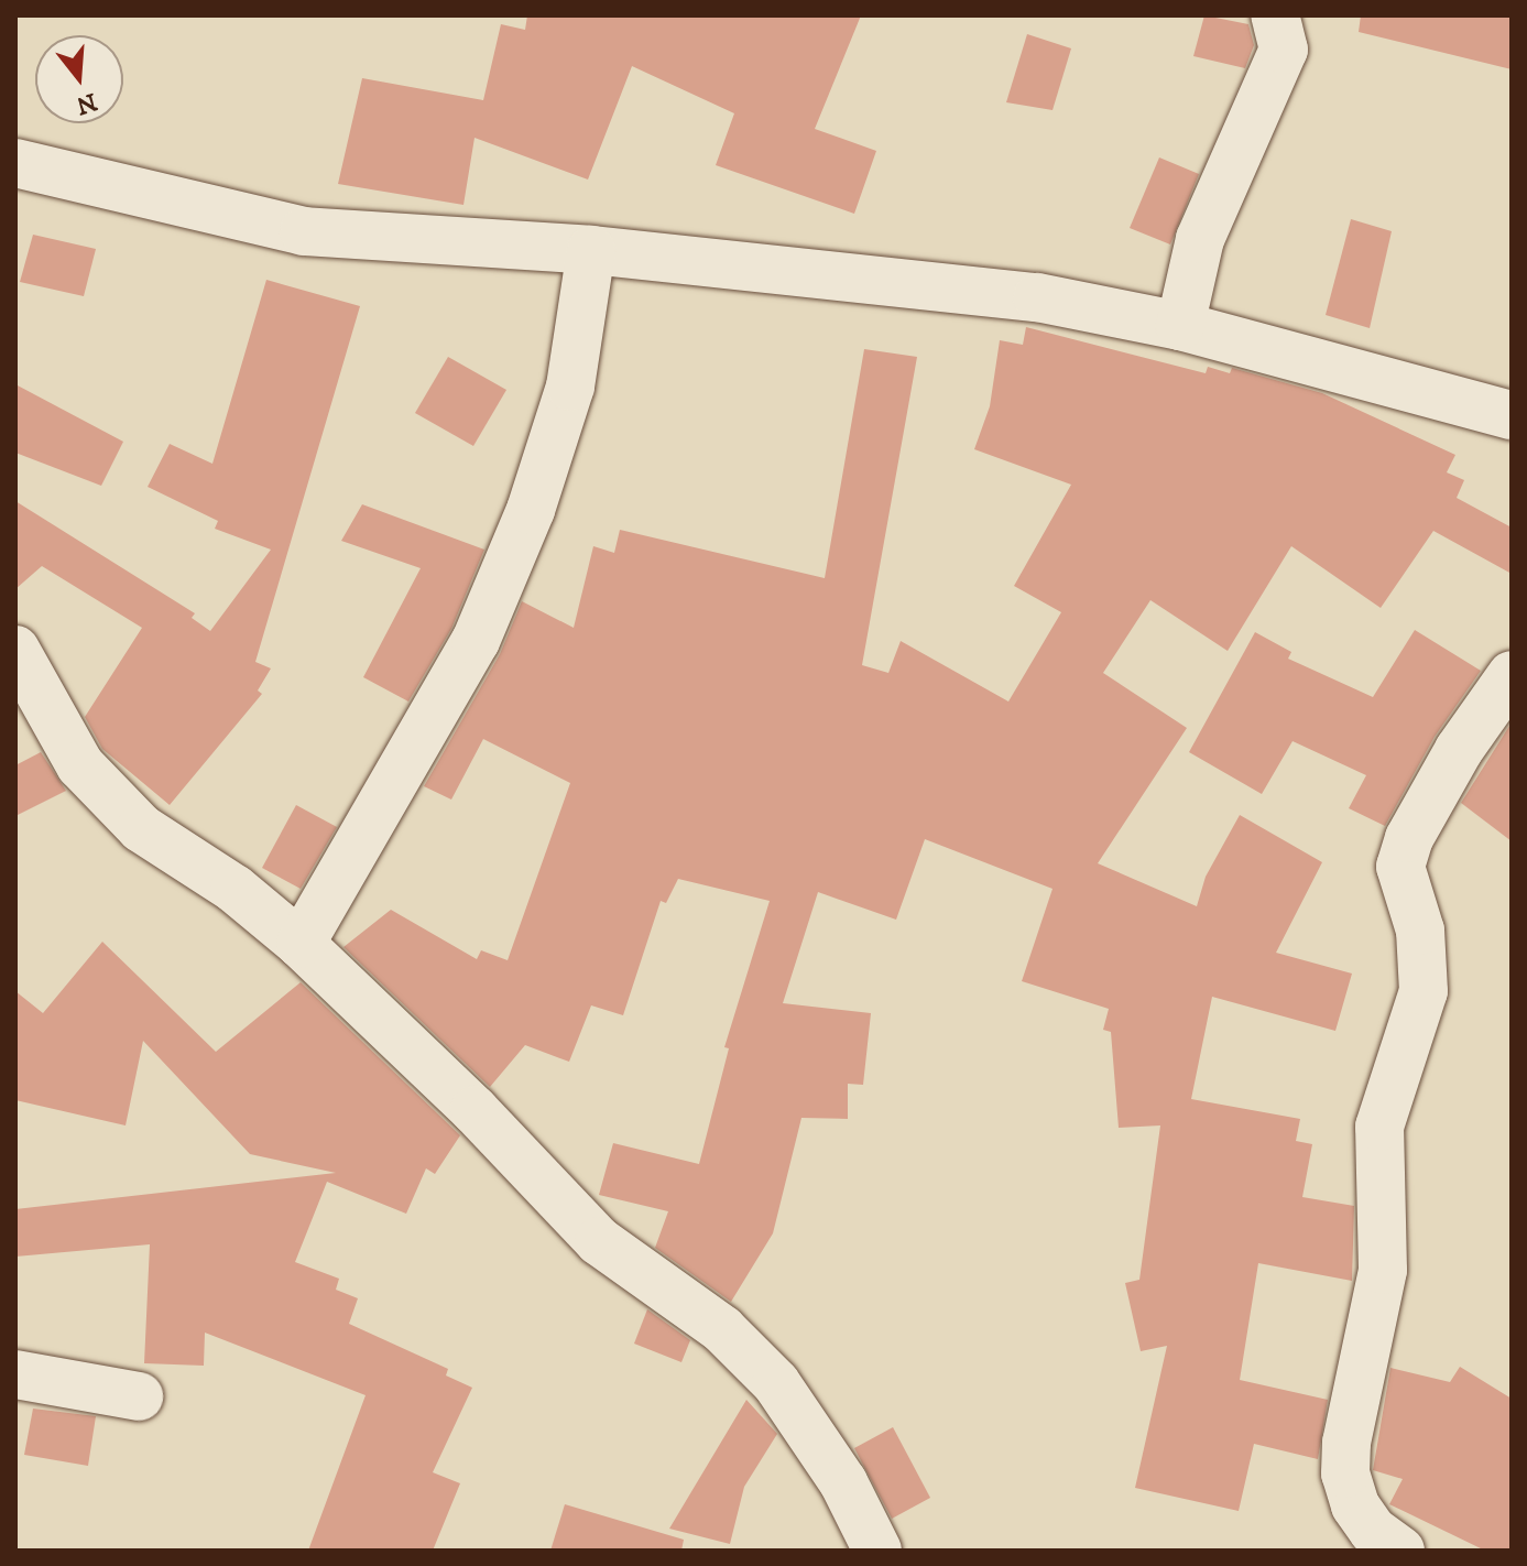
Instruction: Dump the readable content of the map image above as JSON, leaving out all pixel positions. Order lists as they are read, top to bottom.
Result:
{
  "north": "bottom"
}
